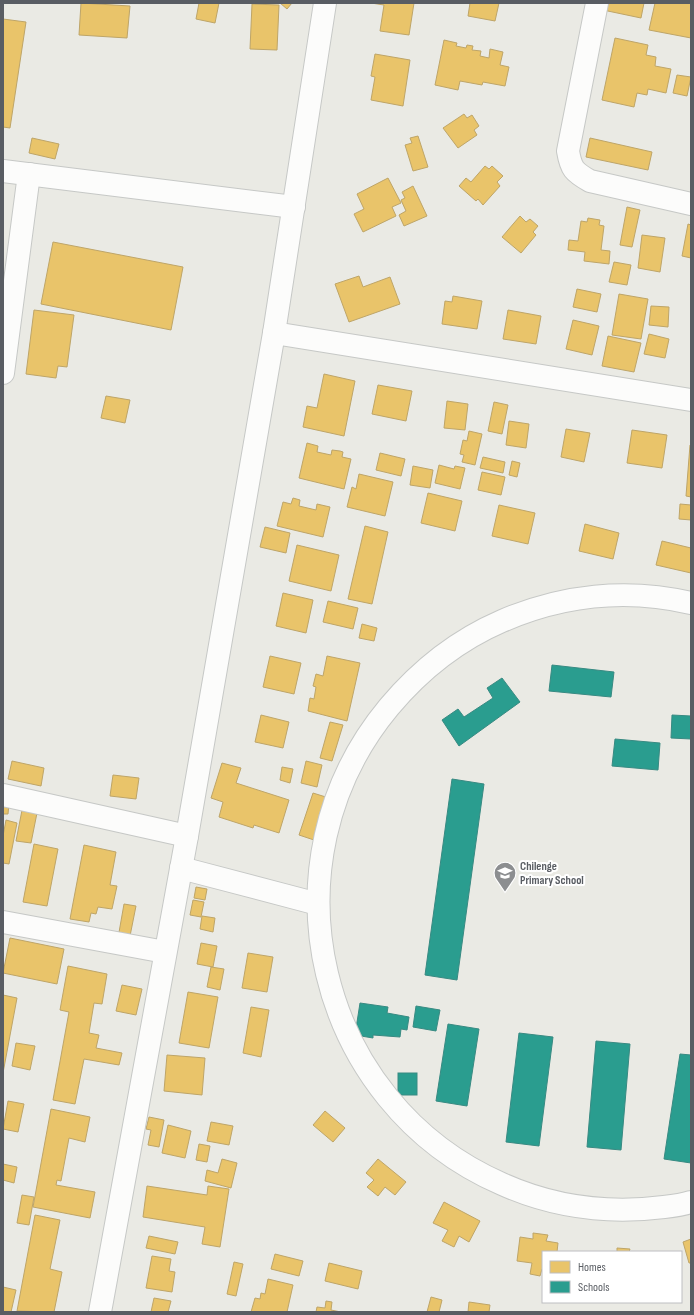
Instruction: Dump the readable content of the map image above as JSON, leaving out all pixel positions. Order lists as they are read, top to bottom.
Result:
{
  "places": {
    "school or university": ["Chilenge Primary School"]
  },
  "legend": ["Homes", "Schools"]
}
